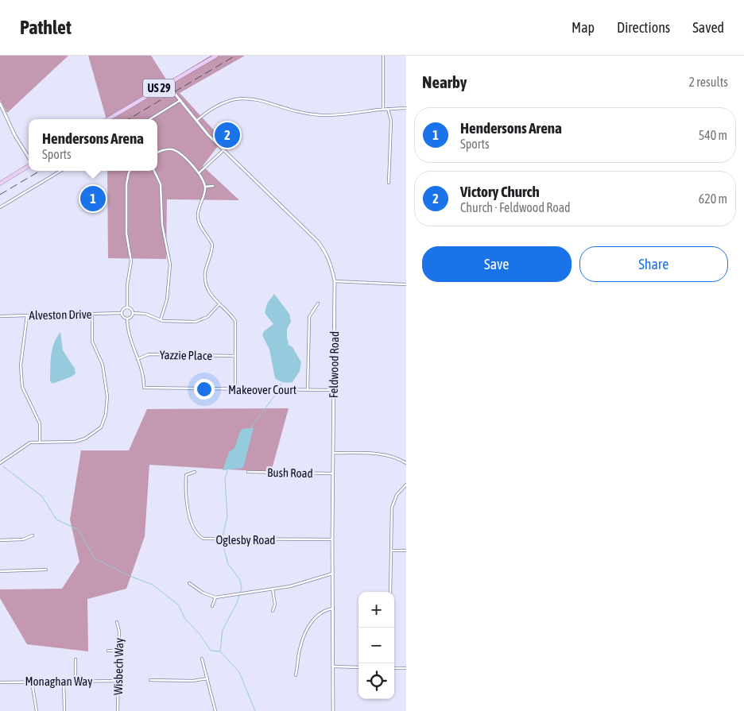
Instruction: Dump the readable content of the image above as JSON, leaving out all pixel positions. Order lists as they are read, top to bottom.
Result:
{
  "streets": {
    "main road": ["US 29"],
    "street": [
      "Alveston Drive",
      "Yazzie Place",
      "Feldwood Road",
      "Makeover Court",
      "Bush Road",
      "Oglesby Road",
      "Wisbech Way",
      "Monaghan Way"
    ]
  },
  "crossings": [
    ["US 29", "Feldwood Road"],
    ["Alveston Drive", "Makeover Court"],
    ["Yazzie Place", "Makeover Court"],
    ["Feldwood Road", "Makeover Court"],
    ["Feldwood Road", "Bush Road"],
    ["Feldwood Road", "Oglesby Road"],
    ["Wisbech Way", "Monaghan Way"]
  ],
  "page": {
    "header": "Pathlet",
    "nav": ["Map", "Directions", "Saved"],
    "heading": ["Nearby", "2 results"],
    "list": [
      {
        "mark": "1",
        "name": "Hendersons Arena",
        "note": "Sports",
        "value": "540 m"
      },
      {
        "mark": "2",
        "name": "Victory Church",
        "note": "Church · Feldwood Road",
        "value": "620 m"
      }
    ],
    "popup": ["Hendersons Arena", "Sports"],
    "pins": ["2", "1"],
    "buttons": ["Save", "Share"],
    "map_buttons": ["+", "−"]
  }
}
